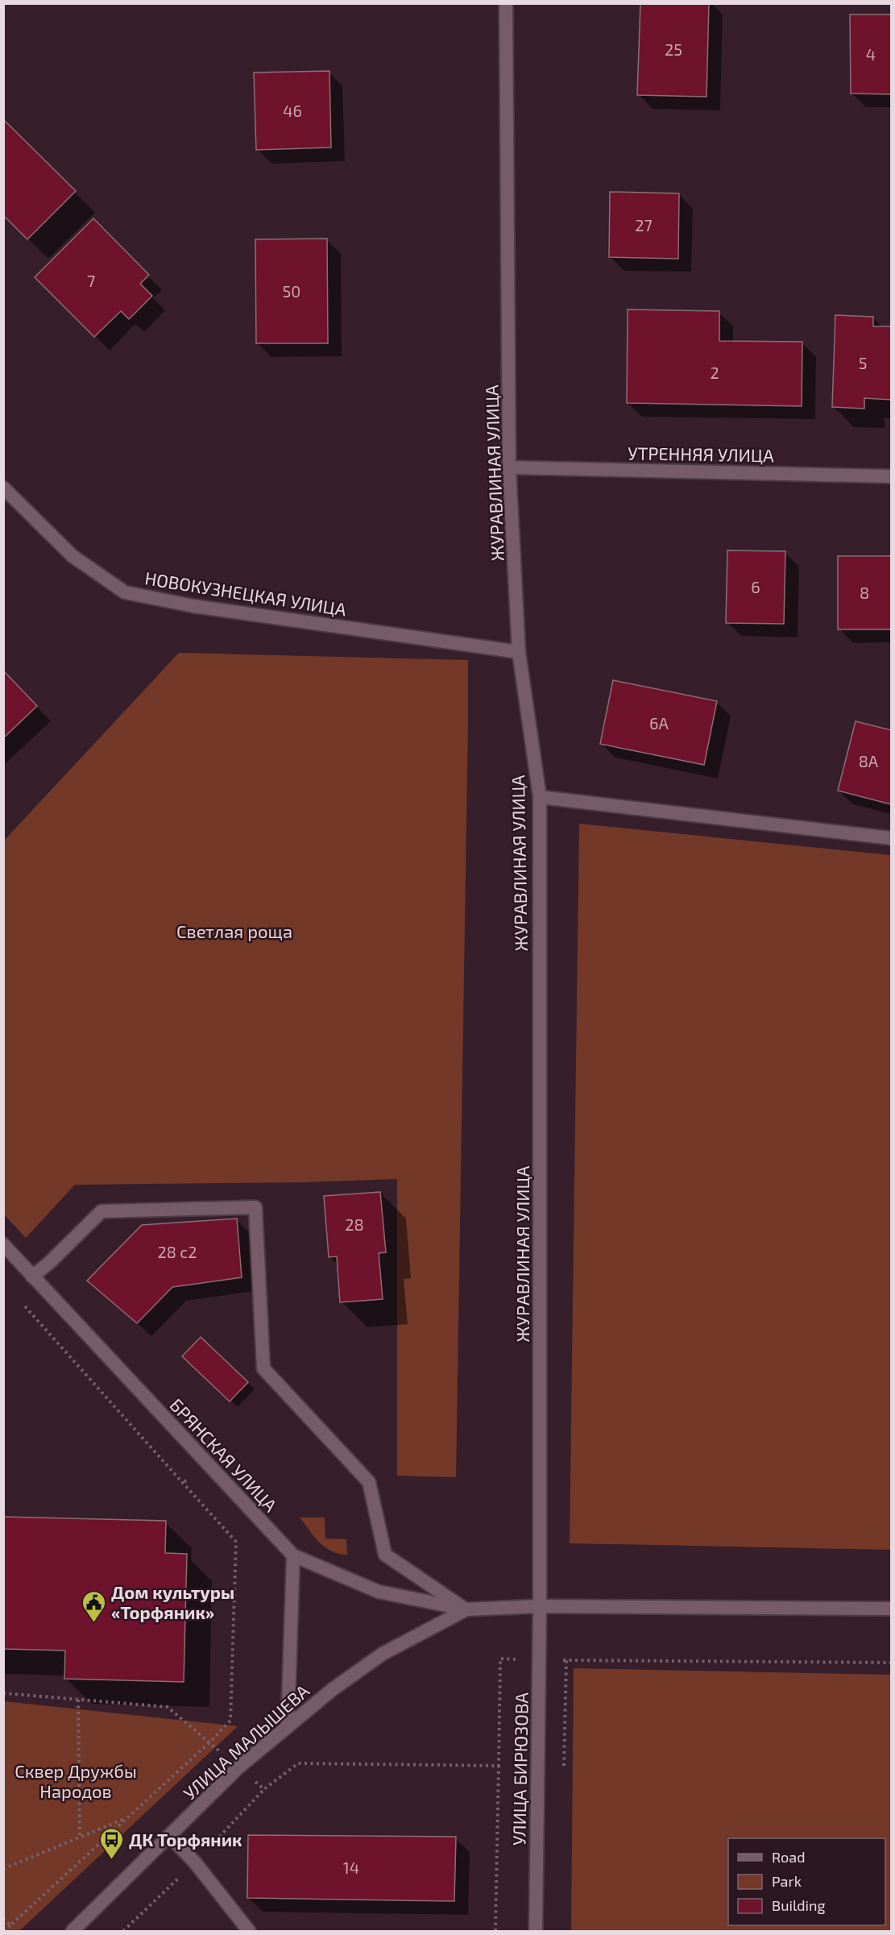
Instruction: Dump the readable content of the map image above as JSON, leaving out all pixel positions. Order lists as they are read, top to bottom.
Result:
{
  "streets": {
    "street": [
      "УТРЕННЯЯ УЛИЦА",
      "ЖУРАВЛИНАЯ УЛИЦА",
      "НОВОКУЗНЕЦКАЯ УЛИЦА",
      "БРЯНСКАЯ УЛИЦА",
      "УЛИЦА МАЛЫШЕВА",
      "УЛИЦА БИРЮЗОВА"
    ]
  },
  "crossings": [
    ["УТРЕННЯЯ УЛИЦА", "ЖУРАВЛИНАЯ УЛИЦА"],
    ["ЖУРАВЛИНАЯ УЛИЦА", "НОВОКУЗНЕЦКАЯ УЛИЦА"],
    ["ЖУРАВЛИНАЯ УЛИЦА", "УЛИЦА БИРЮЗОВА"],
    ["БРЯНСКАЯ УЛИЦА", "УЛИЦА МАЛЫШЕВА"]
  ],
  "parks": ["Светлая роща", "Сквер Дружбы Народов"],
  "places": {
    "public building": ["Дом культуры «Торфяник»"],
    "bus stop": ["ДК Торфяник"]
  },
  "house_numbers": [
    "25",
    "4",
    "46",
    "27",
    "7",
    "50",
    "5",
    "2",
    "6",
    "8",
    "6А",
    "8А",
    "28",
    "28 с2",
    "14"
  ],
  "legend": ["Road", "Park", "Building"]
}
